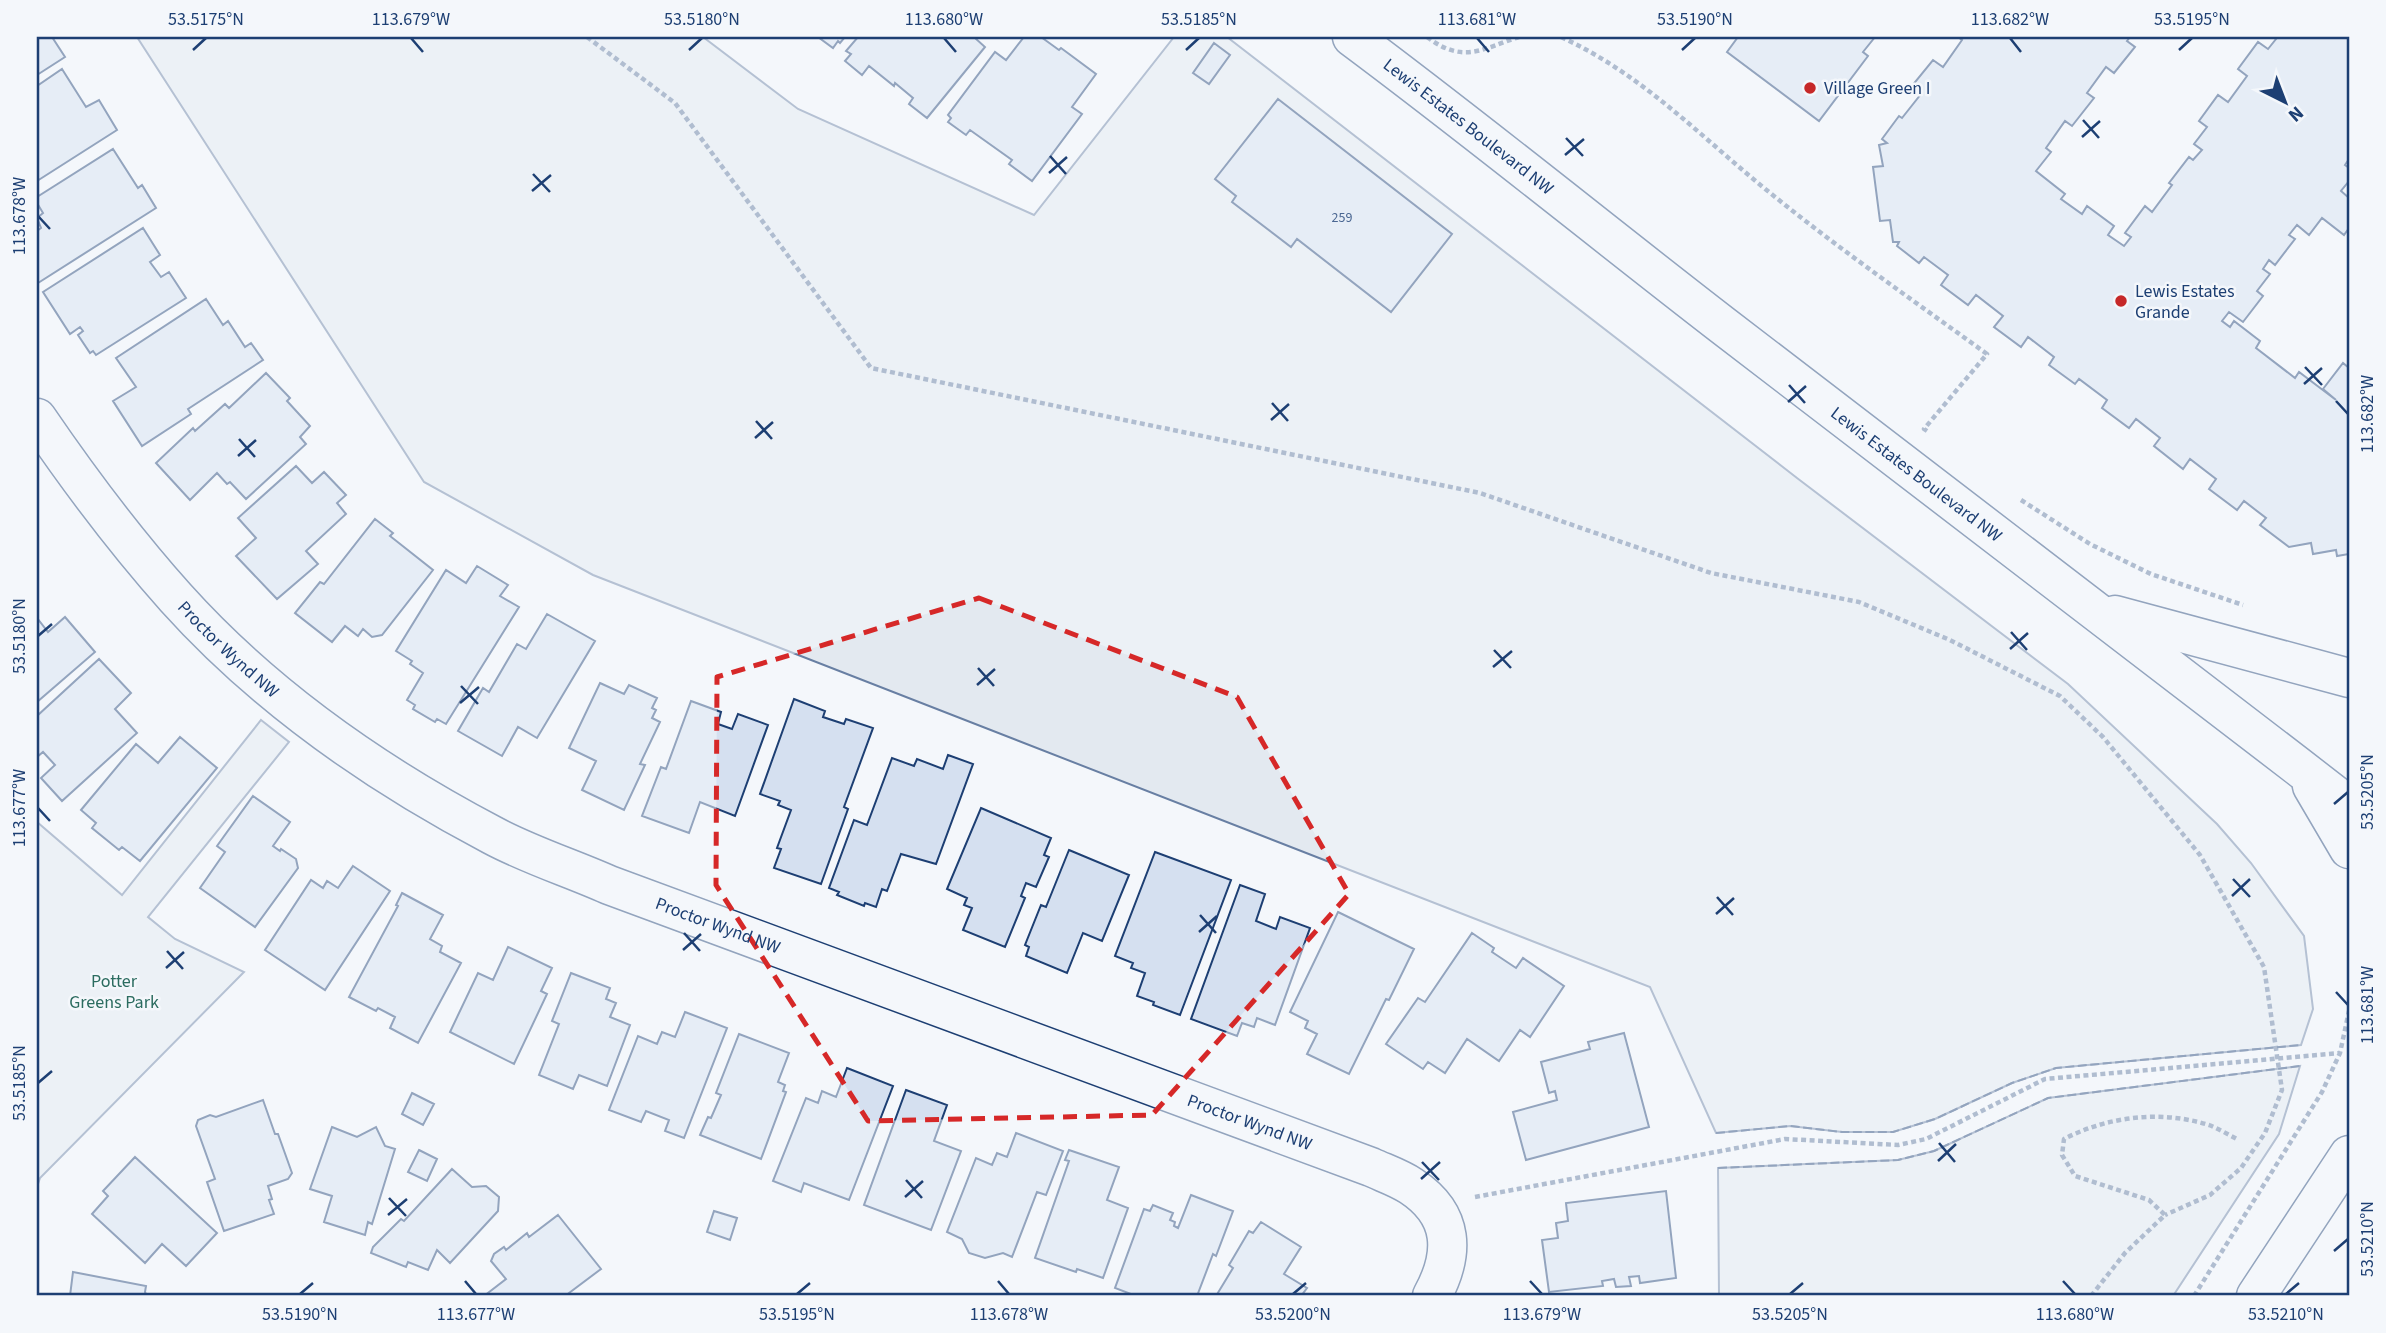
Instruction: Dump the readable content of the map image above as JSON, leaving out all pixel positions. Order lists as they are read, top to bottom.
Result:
{
  "streets": {
    "main road": ["Lewis Estates Boulevard NW", "Proctor Wynd NW"]
  },
  "parks": ["Potter Greens Park"],
  "places": ["Village Green I", "Lewis Estates Grande"],
  "house_numbers": ["259"],
  "north": "bottom right",
  "coordinates": [
    "53.5175°N",
    "113.679°W",
    "53.5180°N",
    "113.680°W",
    "53.5185°N",
    "113.681°W",
    "53.5190°N",
    "113.682°W",
    "53.5195°N",
    "113.678°W",
    "53.5205°N",
    "113.677°W",
    "53.5210°N",
    "53.5200°N"
  ]
}
